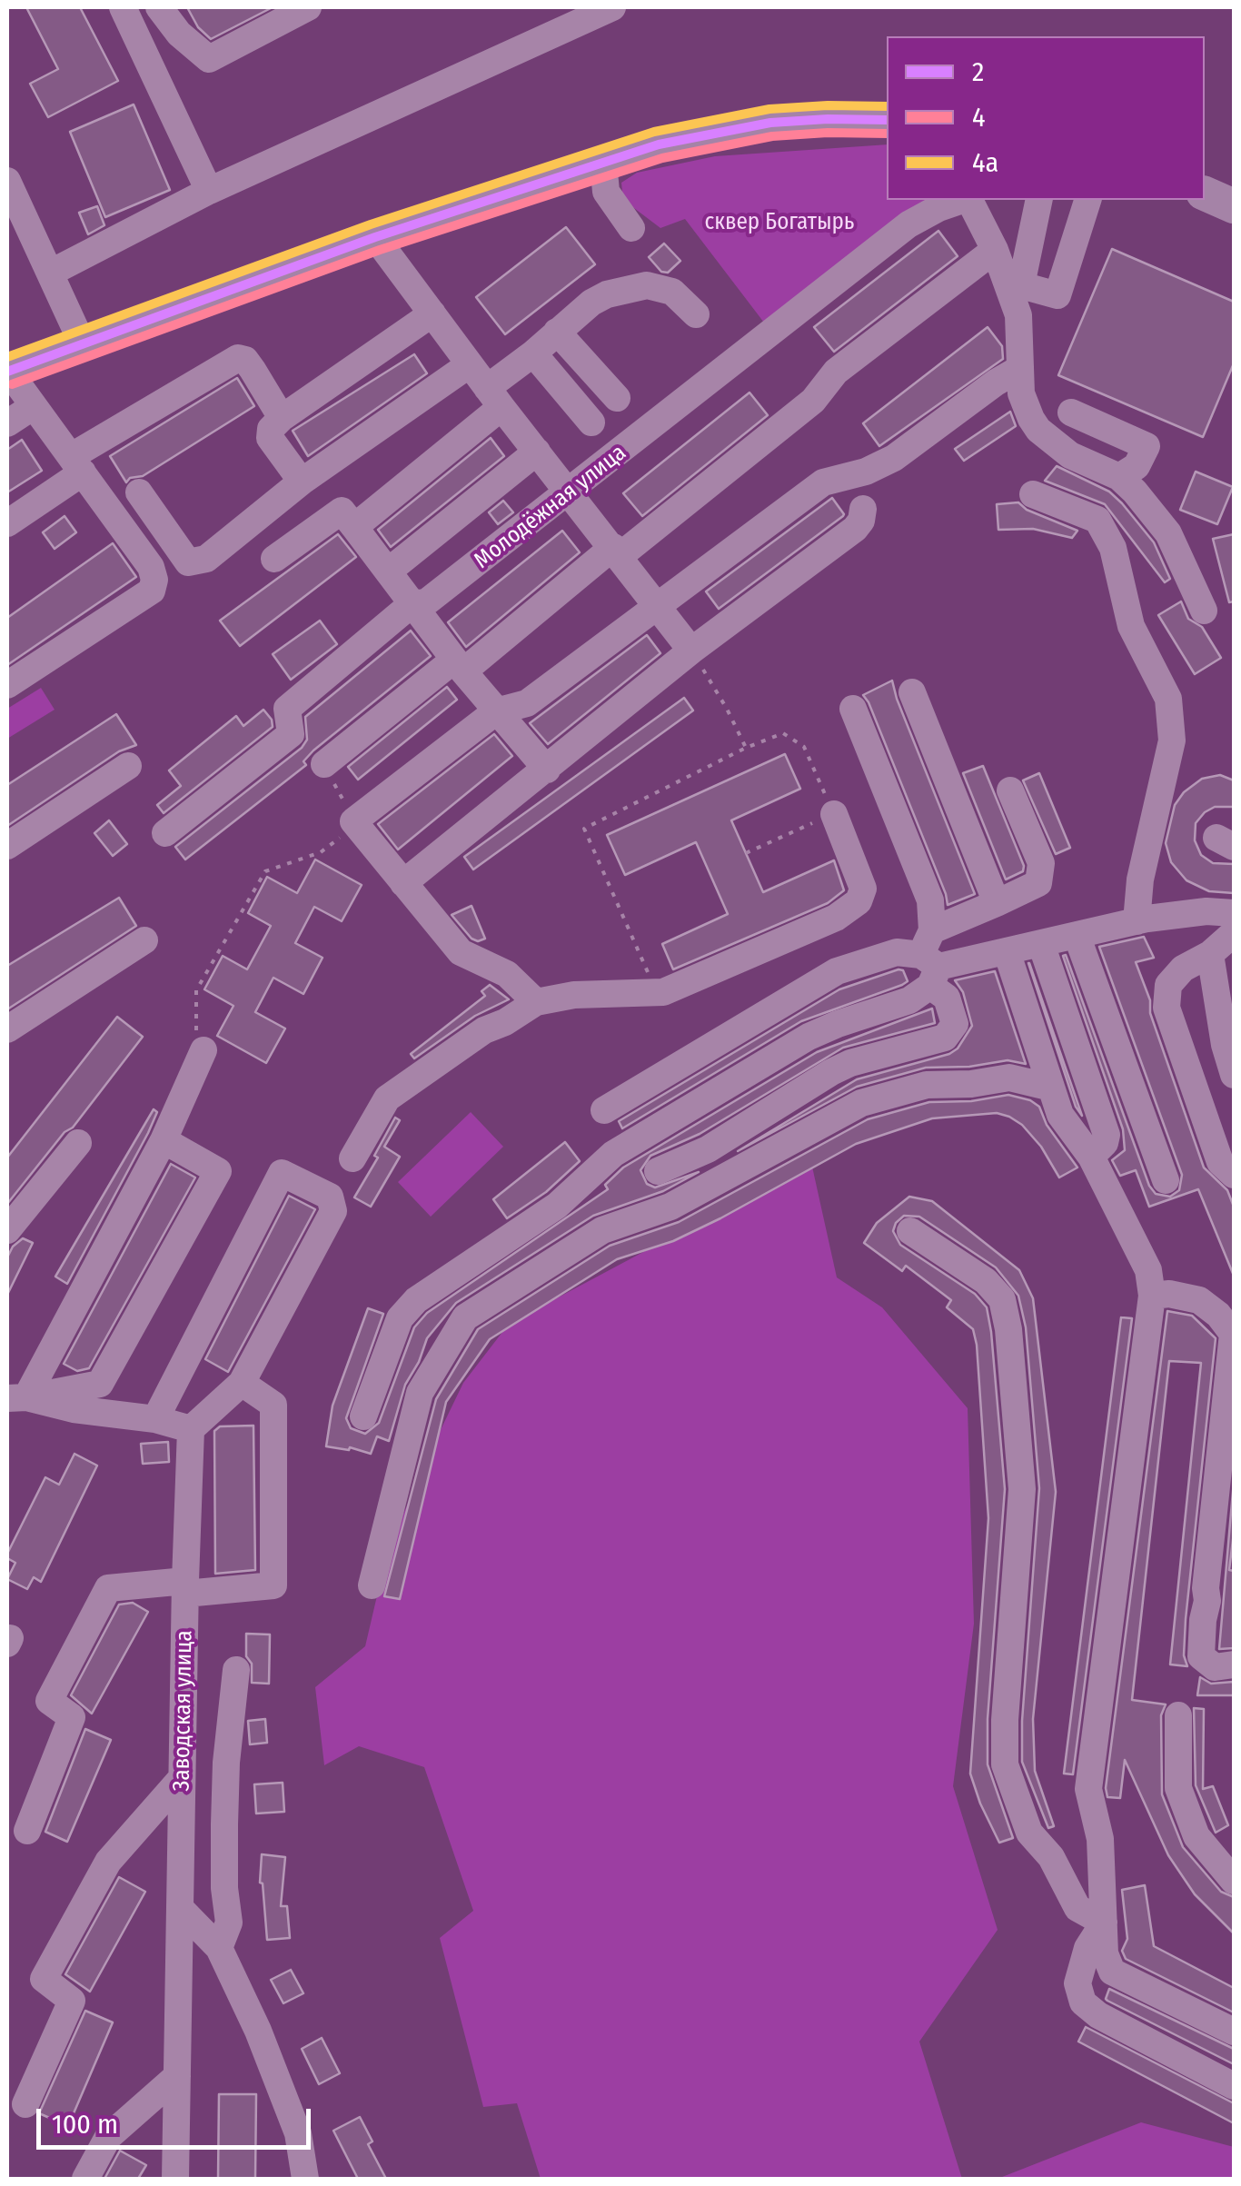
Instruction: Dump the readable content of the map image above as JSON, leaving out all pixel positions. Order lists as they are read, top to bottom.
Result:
{
  "streets": {
    "street": ["Молодёжная улица", "Заводская улица"]
  },
  "parks": ["сквер Богатырь"],
  "lines": ["transit line 4а", "transit line 2", "transit line 4"],
  "legend": ["2", "4", "4а"],
  "scale_bar": "100 m"
}
